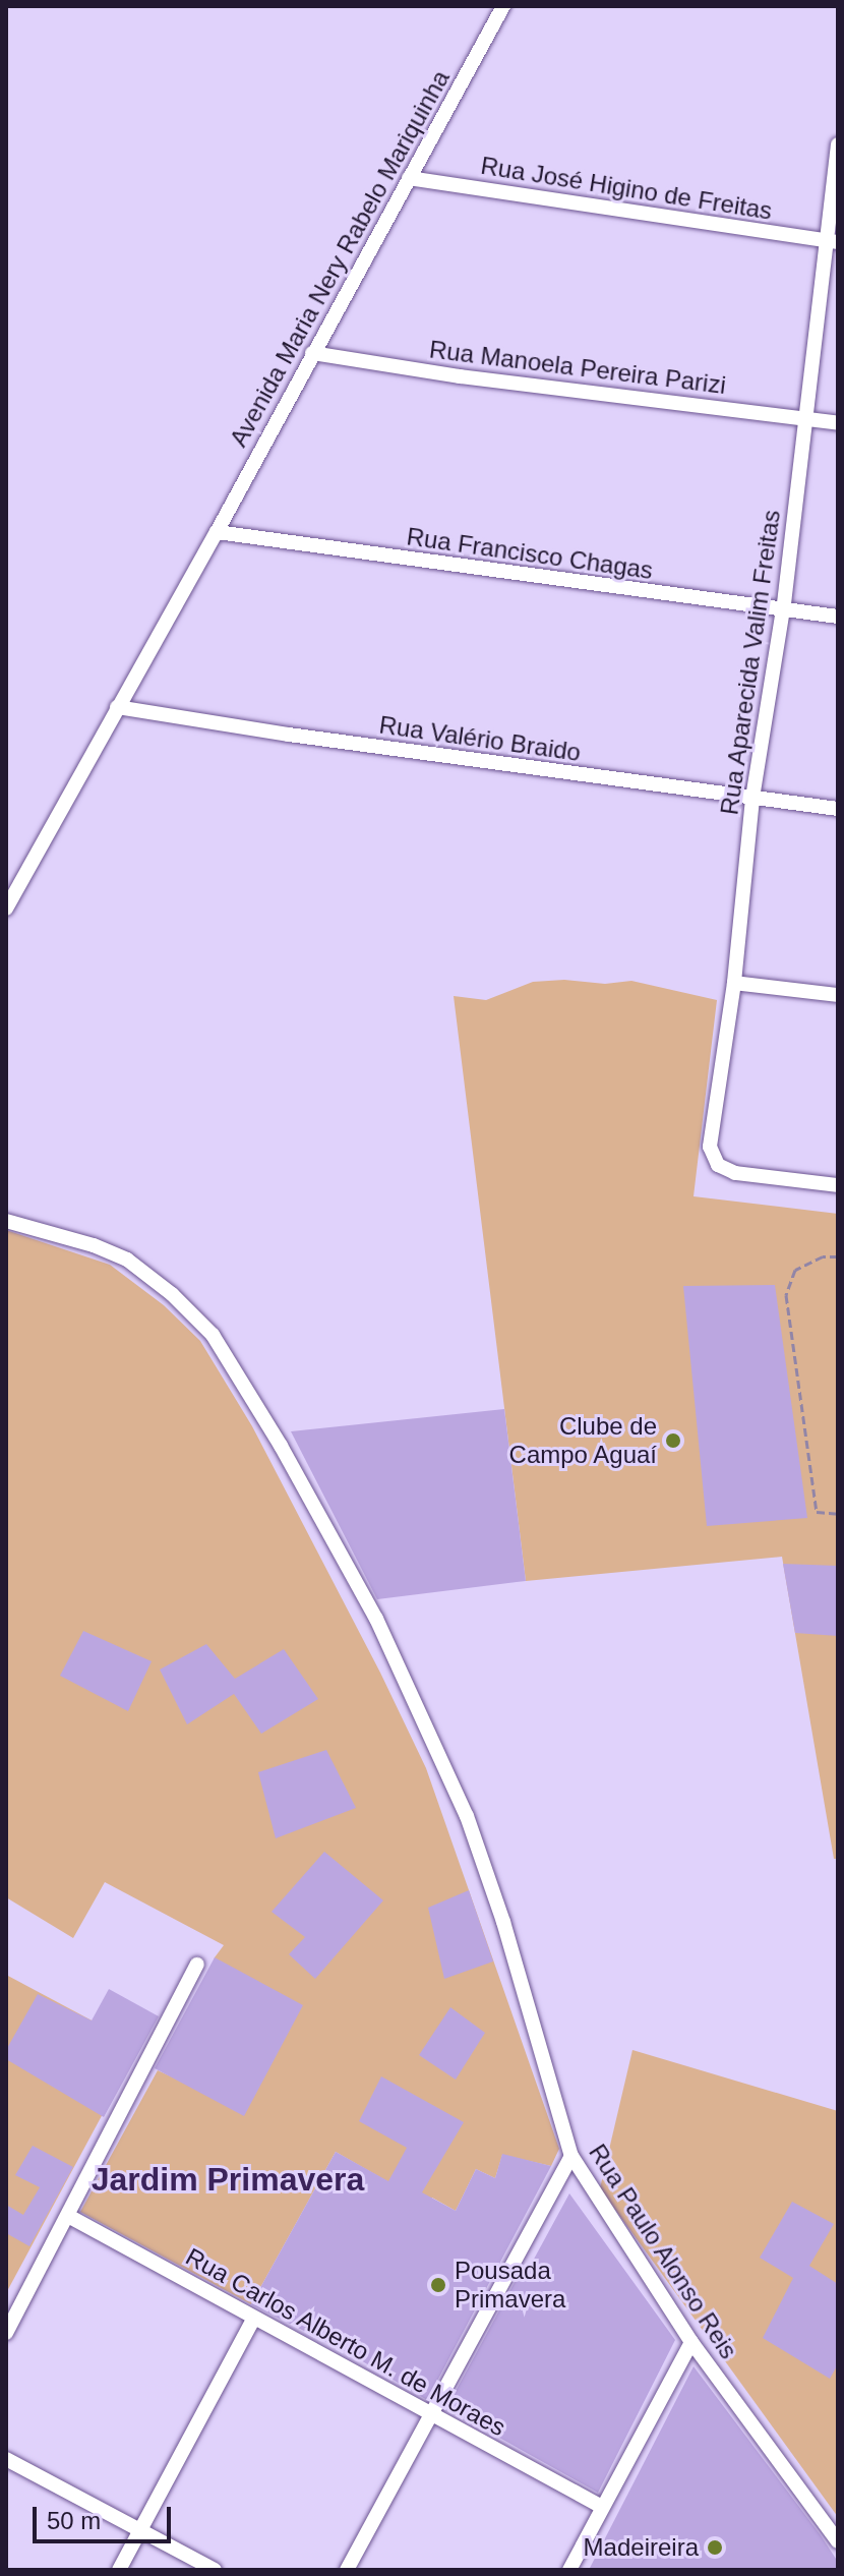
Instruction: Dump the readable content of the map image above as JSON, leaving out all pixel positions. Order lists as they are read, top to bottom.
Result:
{
  "streets": {
    "street": [
      "Rua José Higino de Freitas",
      "Avenida Maria Nery Rabelo Mariquinha",
      "Rua Manoela Pereira Parizi",
      "Rua Francisco Chagas",
      "Rua Aparecida Valim Freitas",
      "Rua Valério Braido",
      "Rua Paulo Alonso Reis",
      "Rua Carlos Alberto M. de Moraes"
    ]
  },
  "crossings": [
    ["Rua José Higino de Freitas", "Avenida Maria Nery Rabelo Mariquinha"],
    ["Rua José Higino de Freitas", "Rua Aparecida Valim Freitas"],
    ["Avenida Maria Nery Rabelo Mariquinha", "Rua Manoela Pereira Parizi"],
    ["Avenida Maria Nery Rabelo Mariquinha", "Rua Francisco Chagas"],
    ["Avenida Maria Nery Rabelo Mariquinha", "Rua Valério Braido"],
    ["Rua Manoela Pereira Parizi", "Rua Aparecida Valim Freitas"],
    ["Rua Francisco Chagas", "Rua Aparecida Valim Freitas"],
    ["Rua Aparecida Valim Freitas", "Rua Valério Braido"]
  ],
  "districts": ["Jardim Primavera"],
  "places": ["Clube de Campo Aguaí", "Pousada Primavera", "Madeireira"],
  "scale_bar": "50 m"
}
